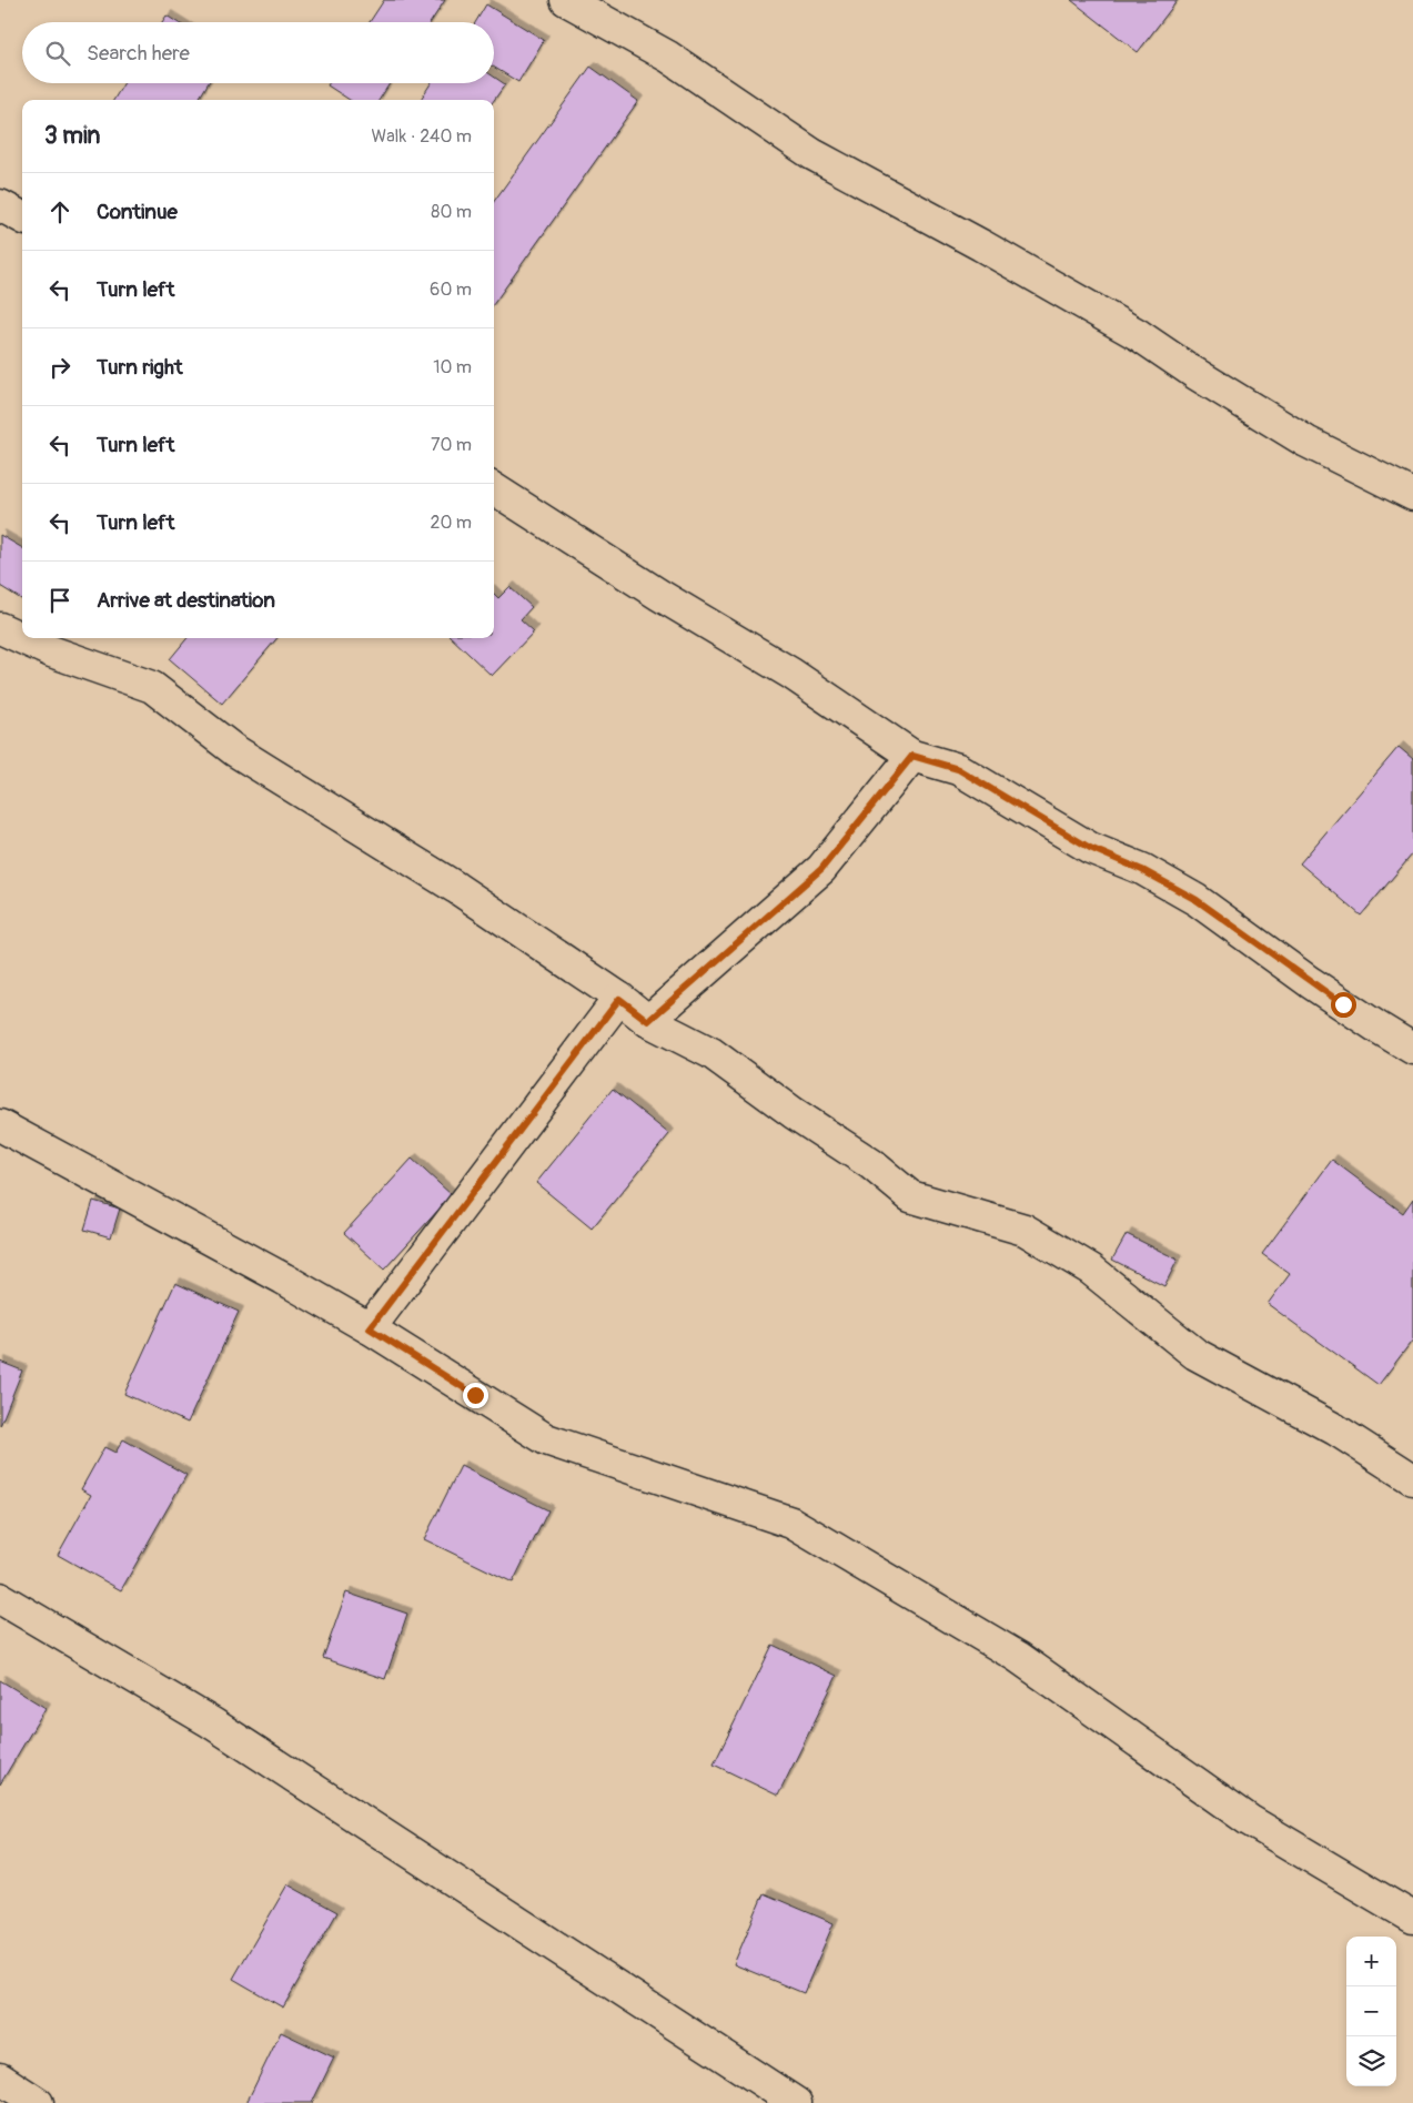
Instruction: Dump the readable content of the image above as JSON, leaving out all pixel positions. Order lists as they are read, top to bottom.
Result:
{
  "page": {
    "search": "Search here",
    "heading": ["3 min", "Walk · 240 m"],
    "list": [
      ["Continue", "80 m"],
      ["Turn left", "60 m"],
      ["Turn right", "10 m"],
      ["Turn left", "70 m"],
      ["Turn left", "20 m"],
      "Arrive at destination"
    ],
    "map_buttons": ["+", "−"]
  }
}
